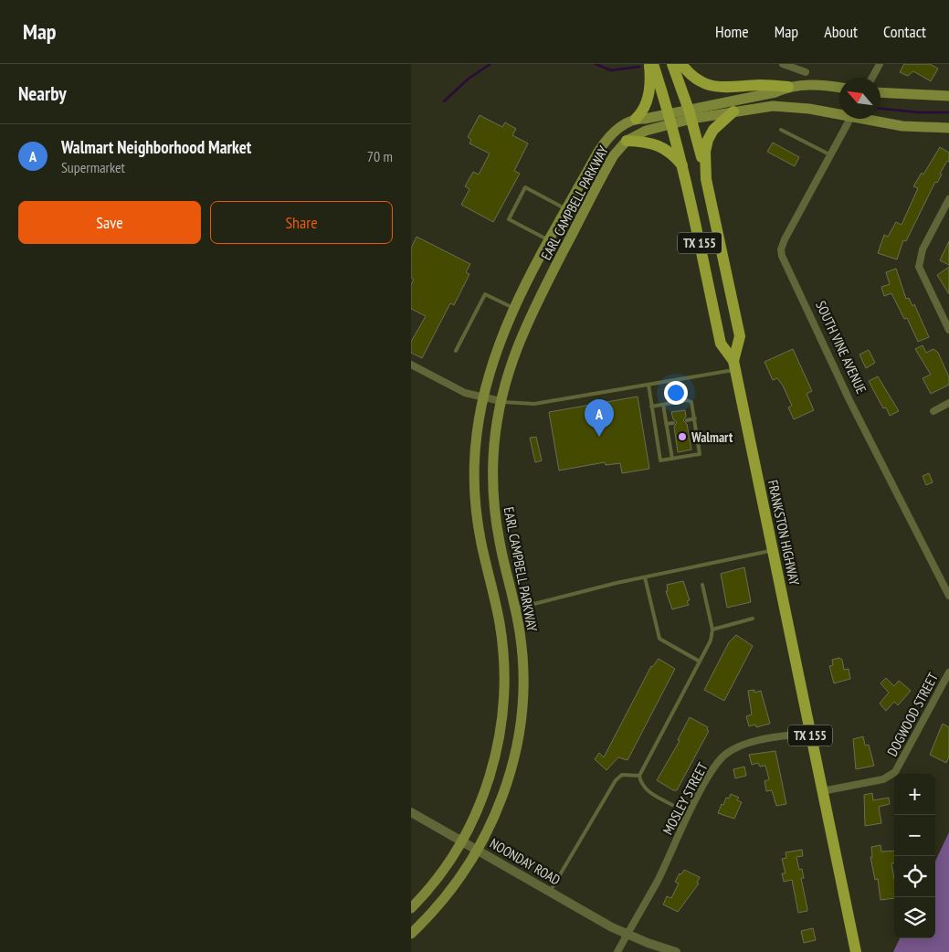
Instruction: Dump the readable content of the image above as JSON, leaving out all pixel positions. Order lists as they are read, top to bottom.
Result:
{
  "streets": {
    "main road": ["EARL CAMPBELL PARKWAY", "TX 155", "FRANKSTON HIGHWAY"],
    "street": [
      "SOUTH VINE AVENUE",
      "DOGWOOD STREET",
      "MOSLEY STREET",
      "NOONDAY ROAD"
    ]
  },
  "crossings": [
    ["EARL CAMPBELL PARKWAY", "TX 155"],
    ["EARL CAMPBELL PARKWAY", "FRANKSTON HIGHWAY"],
    ["EARL CAMPBELL PARKWAY", "NOONDAY ROAD"],
    ["TX 155", "FRANKSTON HIGHWAY"],
    ["FRANKSTON HIGHWAY", "DOGWOOD STREET"],
    ["FRANKSTON HIGHWAY", "MOSLEY STREET"],
    ["MOSLEY STREET", "NOONDAY ROAD"]
  ],
  "places": ["Walmart"],
  "north": "top left",
  "page": {
    "header": "Map",
    "nav": [
      "Home",
      "Map",
      "About",
      "Contact"
    ],
    "heading": "Nearby",
    "list": [
      {
        "mark": "A",
        "name": "Walmart Neighborhood Market",
        "note": "Supermarket",
        "value": "70 m"
      }
    ],
    "buttons": ["Save", "Share"],
    "pins": "A",
    "map_buttons": ["+", "−"]
  }
}
